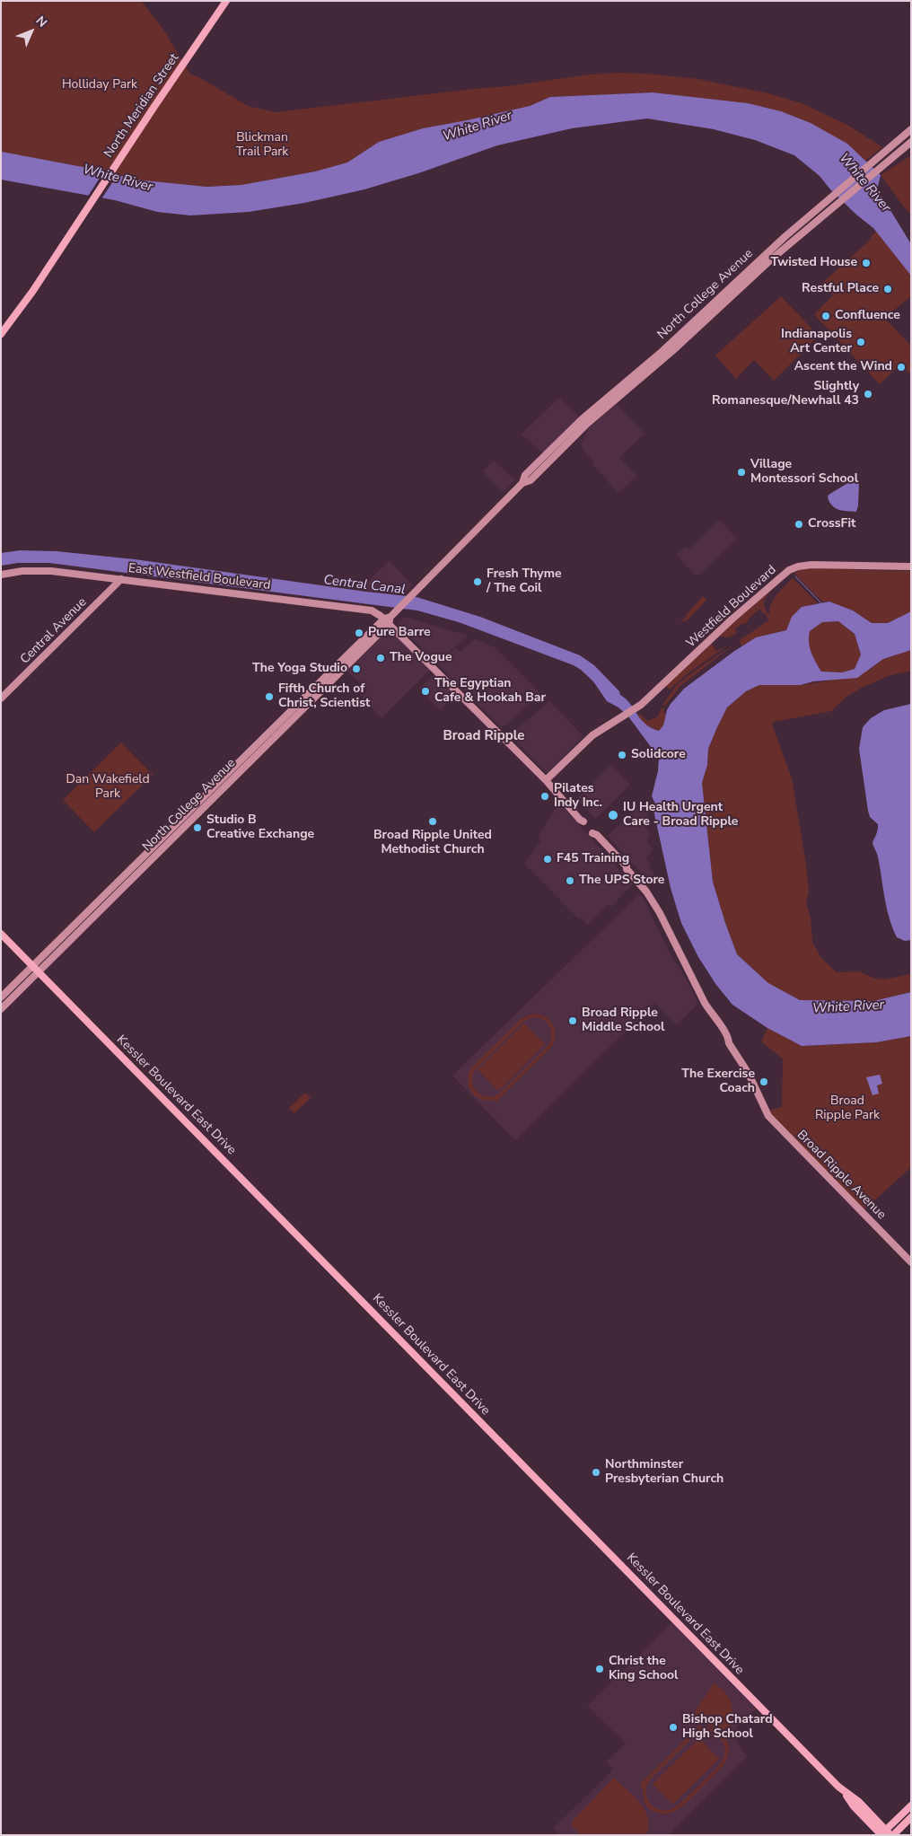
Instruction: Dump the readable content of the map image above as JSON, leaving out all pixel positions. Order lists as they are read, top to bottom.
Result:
{
  "streets": {
    "main road": [
      "North Meridian Street",
      "North College Avenue",
      "East Westfield Boulevard",
      "Westfield Boulevard",
      "Central Avenue",
      "Kessler Boulevard East Drive",
      "Broad Ripple Avenue"
    ]
  },
  "crossings": [
    ["North College Avenue", "East Westfield Boulevard"],
    ["North College Avenue", "Kessler Boulevard East Drive"],
    ["North College Avenue", "Broad Ripple Avenue"],
    ["East Westfield Boulevard", "Central Avenue"],
    ["East Westfield Boulevard", "Broad Ripple Avenue"],
    ["Westfield Boulevard", "Broad Ripple Avenue"]
  ],
  "districts": ["Broad Ripple"],
  "water": ["White River", "Central Canal"],
  "parks": [
    "Holliday Park",
    "Blickman Trail Park",
    "Dan Wakefield Park",
    "Broad Ripple Park"
  ],
  "places": [
    "Twisted House",
    "Restful Place",
    "Confluence",
    "Indianapolis Art Center",
    "Ascent the Wind",
    "Slightly Romanesque/Newhall 43",
    "Village Montessori School",
    "CrossFit",
    "Fresh Thyme / The Coil",
    "Pure Barre",
    "The Vogue",
    "The Yoga Studio",
    "The Egyptian Cafe & Hookah Bar",
    "Fifth Church of Christ, Scientist",
    "Solidcore",
    "Pilates Indy Inc.",
    "IU Health Urgent Care - Broad Ripple",
    "Broad Ripple United Methodist Church",
    "Studio B Creative Exchange",
    "F45 Training",
    "The UPS Store",
    "Broad Ripple Middle School",
    "The Exercise Coach",
    "Northminster Presbyterian Church",
    "Christ the King School",
    "Bishop Chatard High School"
  ],
  "north": "top right"
}
